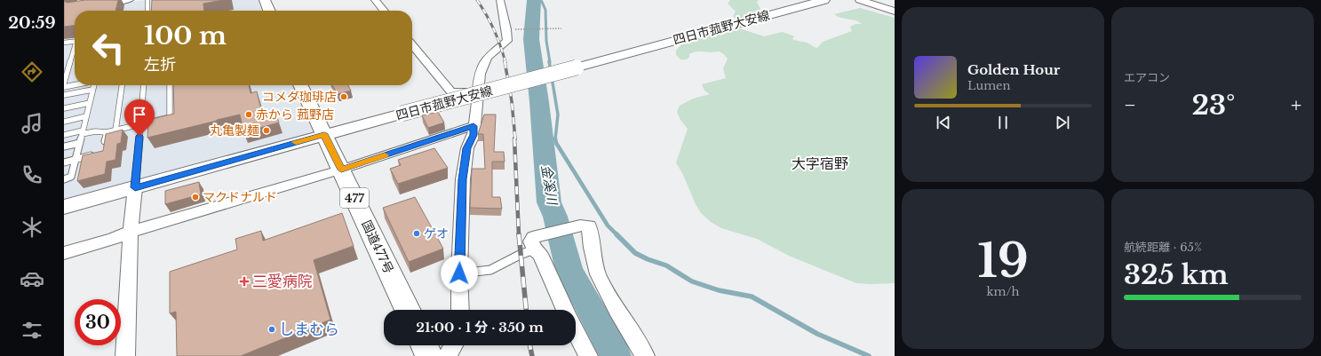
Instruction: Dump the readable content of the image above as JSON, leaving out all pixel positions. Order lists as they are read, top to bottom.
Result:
{
  "streets": {
    "highway": ["477", "国道477号"],
    "main road": ["四日市菰野大安線"]
  },
  "crossings": [
    ["四日市菰野大安線", "国道477号"]
  ],
  "districts": ["大字宿野"],
  "water": ["金溪川"],
  "places": {
    "other": [
      "コメダ珈琲店",
      "赤から 菰野店",
      "丸亀製麺",
      "マクドナルド",
      "ゲオ",
      "しまむら"
    ],
    "health": ["三愛病院"]
  },
  "page": {
    "tabs": "20:59",
    "tile": [
      "エアコン",
      ["19", "km/h"],
      ["航続距離 · 65%", "325 km"]
    ],
    "turn": ["100 m", "左折"],
    "song": ["Golden Hour", "Lumen"],
    "heat": ["−", "23°", "+"],
    "limit": "30",
    "trip": "21:00 · 1 分 · 350 m"
  }
}
